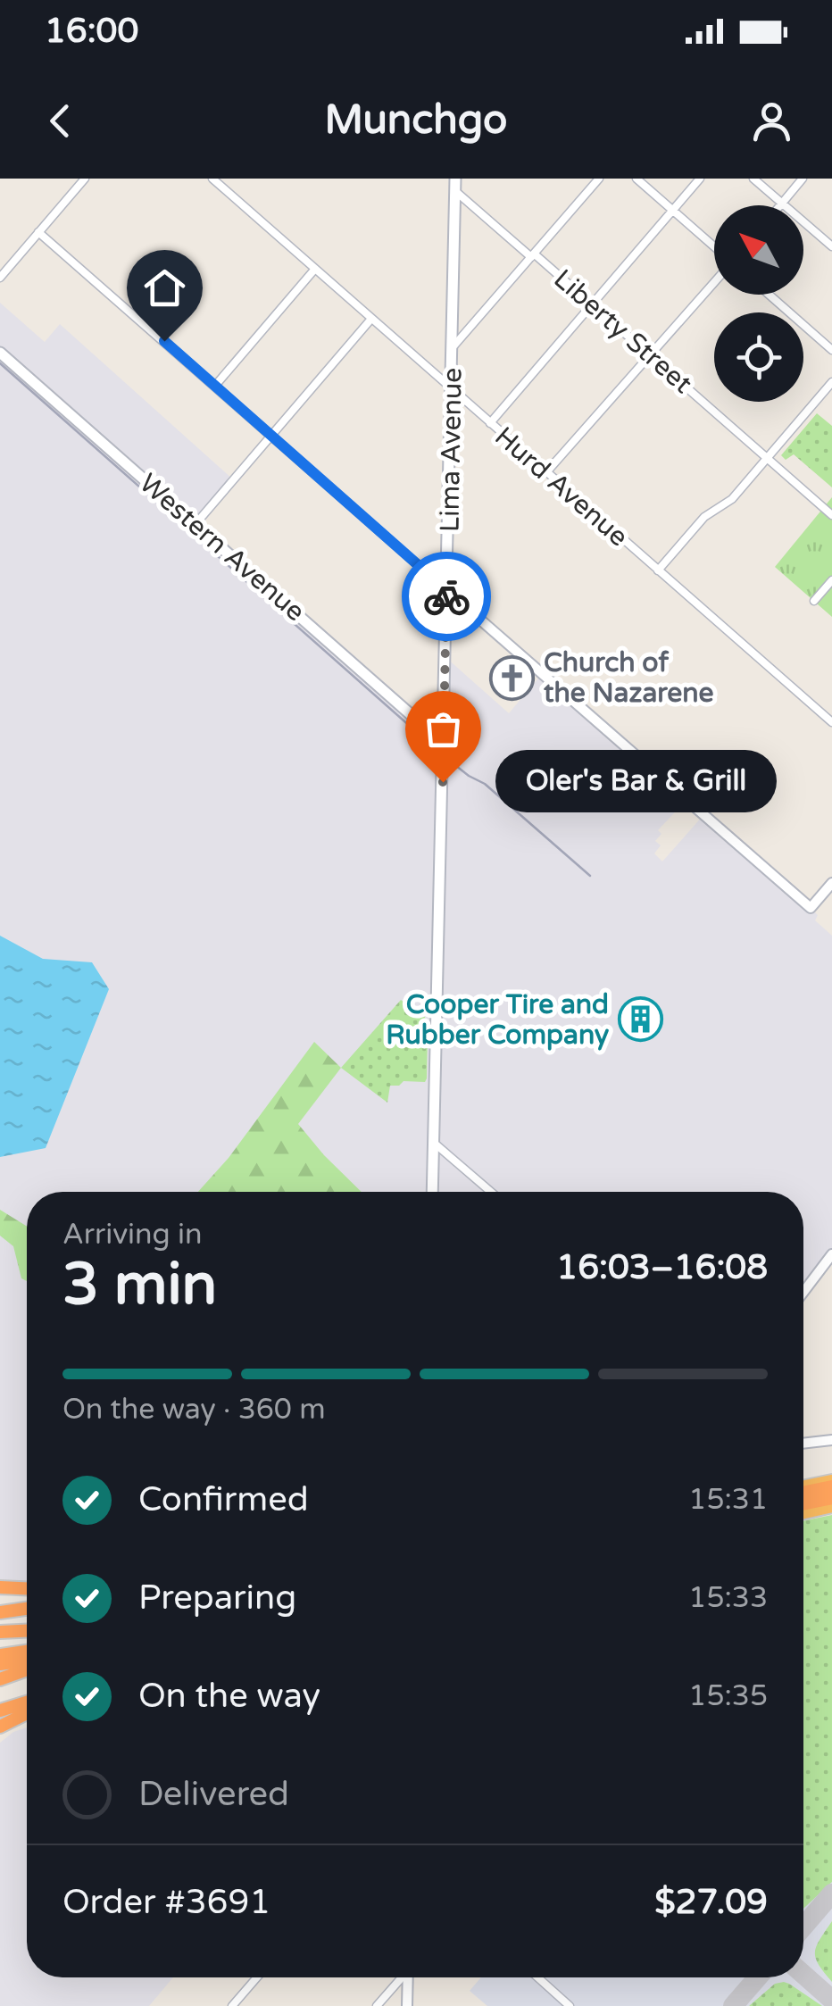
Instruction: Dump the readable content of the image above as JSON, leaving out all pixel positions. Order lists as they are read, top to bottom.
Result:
{
  "streets": {
    "main road": ["Lima Avenue", "Western Avenue"],
    "street": ["Liberty Street", "Hurd Avenue"]
  },
  "crossings": [
    ["Liberty Street", "Lima Avenue"],
    ["Lima Avenue", "Hurd Avenue"],
    ["Lima Avenue", "Western Avenue"]
  ],
  "places": {
    "church": ["Church of the Nazarene"],
    "other": ["Oler's Bar & Grill"],
    "building": ["Cooper Tire and Rubber Company"]
  },
  "north": "top left",
  "page": {
    "status": "16:00",
    "header": "Munchgo",
    "bubble": "Oler's Bar & Grill",
    "heading": ["3 min", "Arriving in", "16:03–16:08"],
    "panel": ["Order #3691", "$27.09"],
    "bar": "On the way · 360 m",
    "list": [
      ["Confirmed", "15:31"],
      ["Preparing", "15:33"],
      ["On the way", "15:35"],
      "Delivered"
    ]
  }
}
